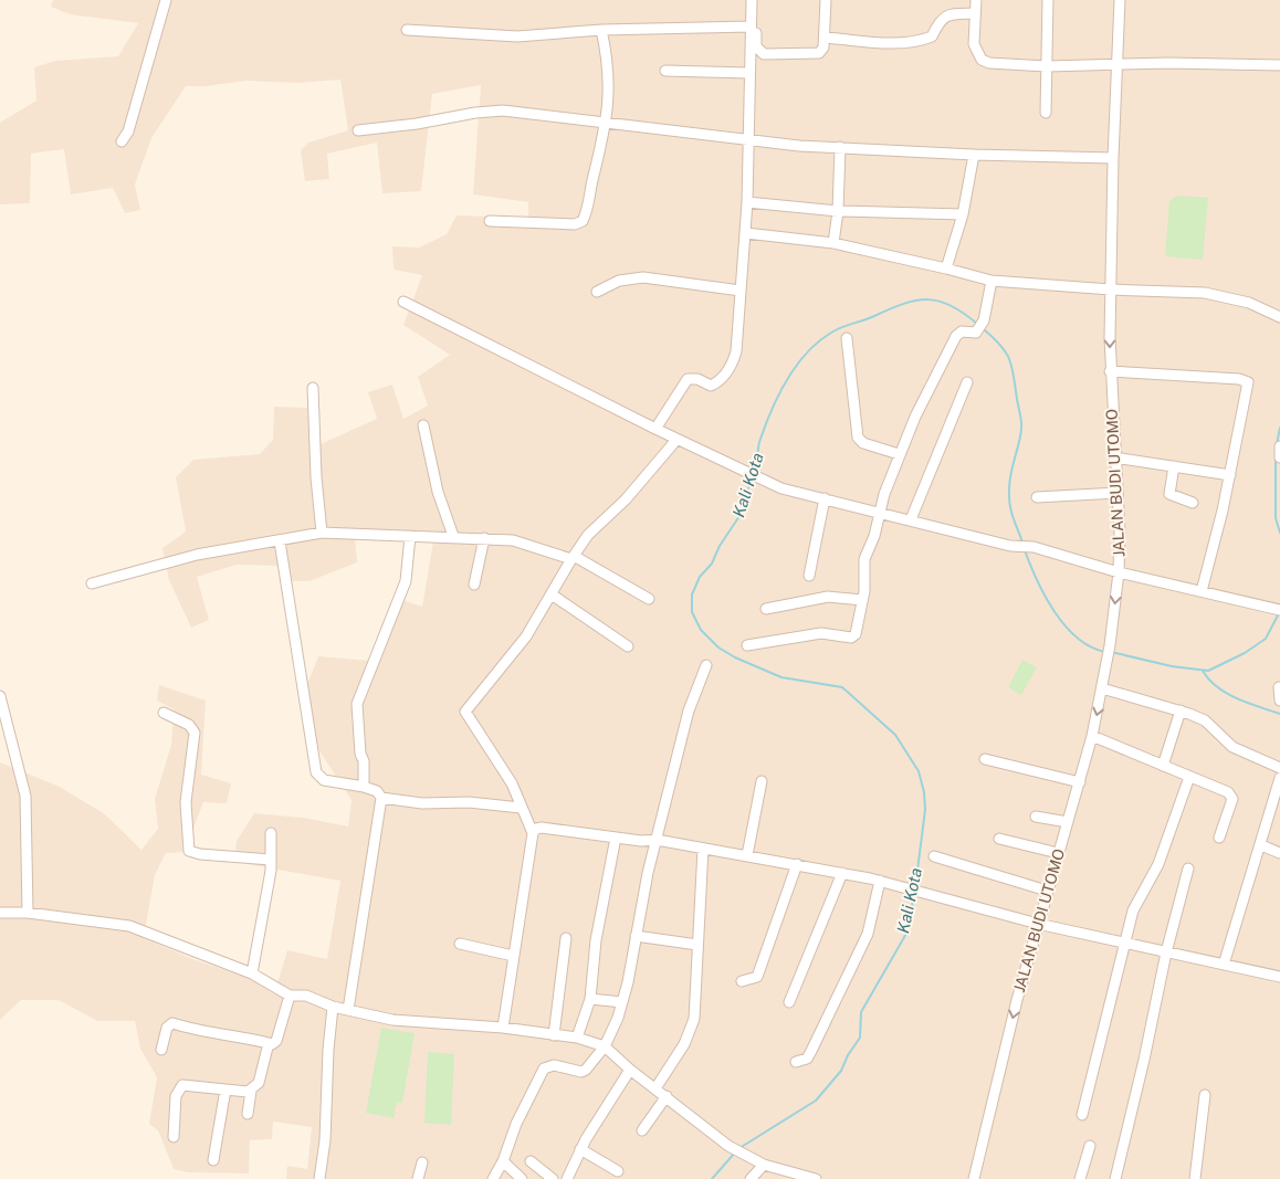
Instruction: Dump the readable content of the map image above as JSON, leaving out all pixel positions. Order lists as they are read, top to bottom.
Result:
{
  "streets": {
    "street": ["JALAN BUDI UTOMO"]
  },
  "one_way": ["JALAN BUDI UTOMO"],
  "water": ["Kali Kota"]
}
